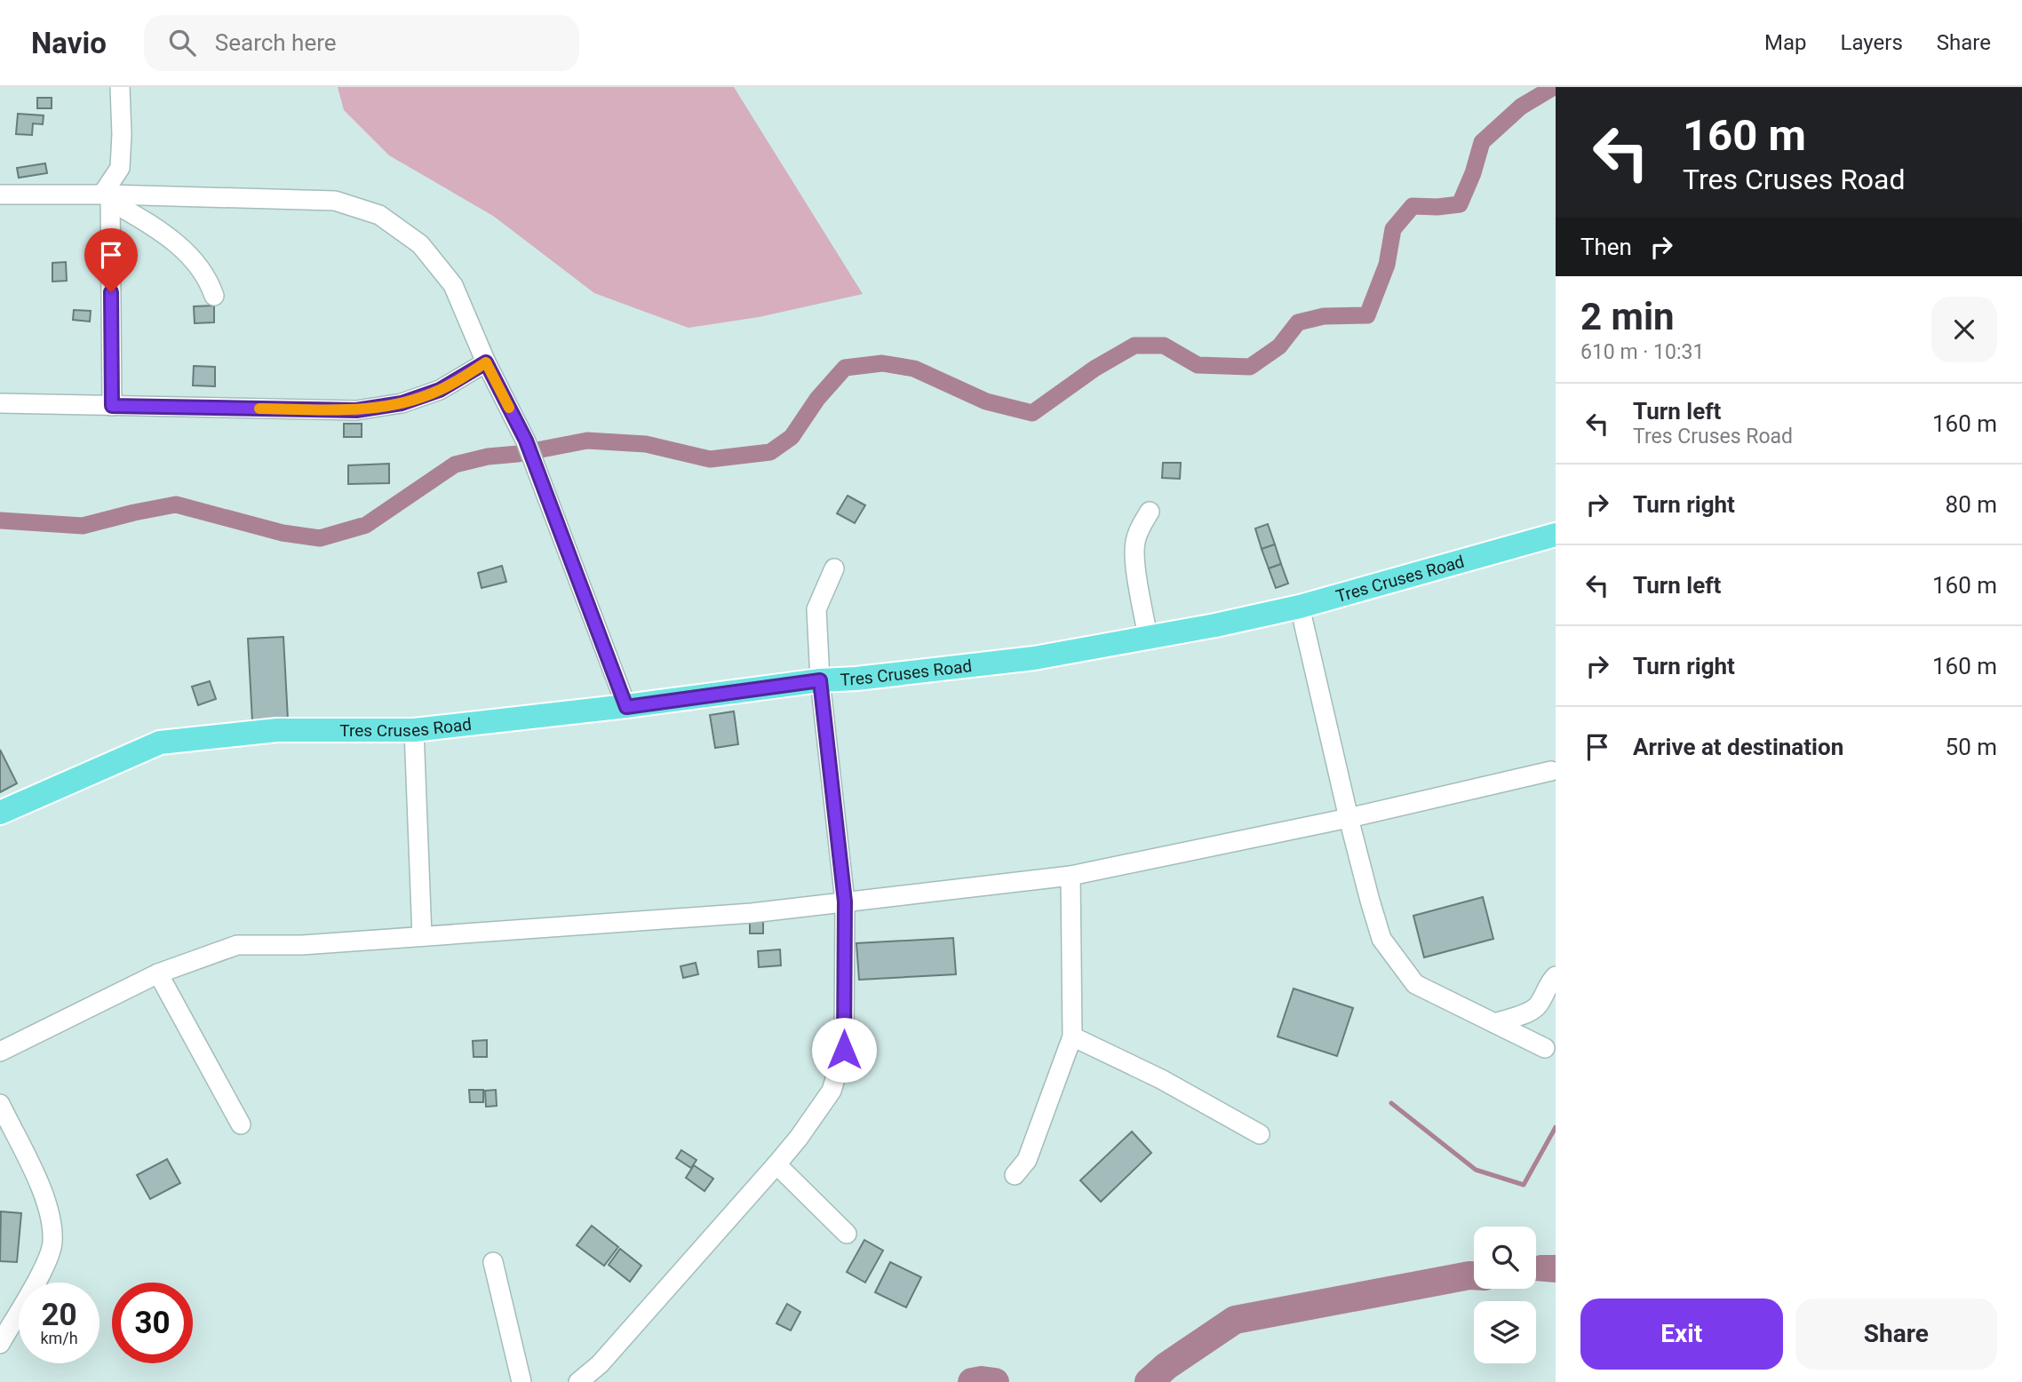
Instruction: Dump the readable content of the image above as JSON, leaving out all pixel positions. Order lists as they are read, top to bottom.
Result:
{
  "streets": {
    "main road": ["Tres Cruses Road"]
  },
  "page": {
    "header": "Navio",
    "search": "Search here",
    "nav": ["Map", "Layers", "Share"],
    "turn": ["160 m", "Tres Cruses Road"],
    "then": "Then",
    "heading": ["2 min", "610 m · 10:31"],
    "list": [
      {
        "name": "Turn left",
        "note": "Tres Cruses Road",
        "value": "160 m"
      },
      {
        "name": "Turn right",
        "value": "80 m"
      },
      {
        "name": "Turn left",
        "value": "160 m"
      },
      {
        "name": "Turn right",
        "value": "160 m"
      },
      {
        "name": "Arrive at destination",
        "value": "50 m"
      }
    ],
    "speed": "20 km/h",
    "limit": "30",
    "buttons": ["Exit", "Share"]
  }
}
